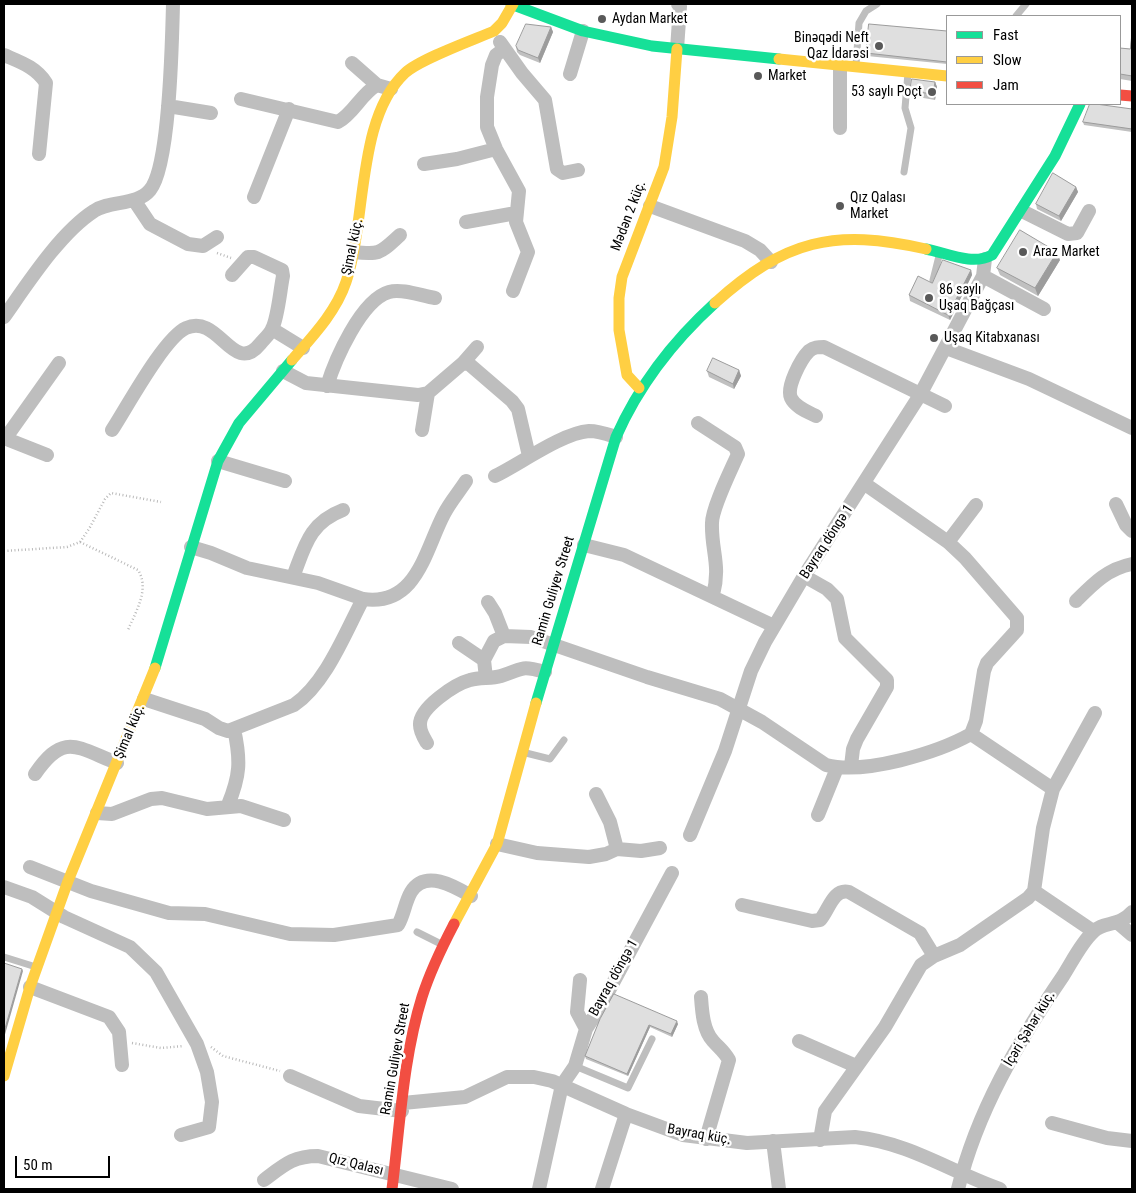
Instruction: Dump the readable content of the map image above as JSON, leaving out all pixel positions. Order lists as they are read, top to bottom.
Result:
{
  "streets": {
    "street": [
      "Mədən 2 küç.",
      "Şimal küç.",
      "Bayraq döngə 1",
      "Ramin Guliyev Street",
      "İçəri Şəhər küç.",
      "Bayraq küç.",
      "Qız Qalası"
    ]
  },
  "crossings": [
    ["Mədən 2 küç.", "Ramin Guliyev Street"],
    ["Bayraq döngə 1", "Ramin Guliyev Street"],
    ["Bayraq döngə 1", "Bayraq küç."],
    ["Ramin Guliyev Street", "Bayraq küç."],
    ["Ramin Guliyev Street", "Qız Qalası"],
    ["İçəri Şəhər küç.", "Bayraq küç."]
  ],
  "places": [
    "Aydan Market",
    "Binəqədi Neft Qaz İdarəsi",
    "Market",
    "53 saylı Poçt",
    "Qız Qalası Market",
    "Araz Market",
    "86 saylı Uşaq Bağçası",
    "Uşaq Kitabxanası"
  ],
  "legend": ["Fast", "Slow", "Jam"],
  "scale_bar": "50 m"
}
